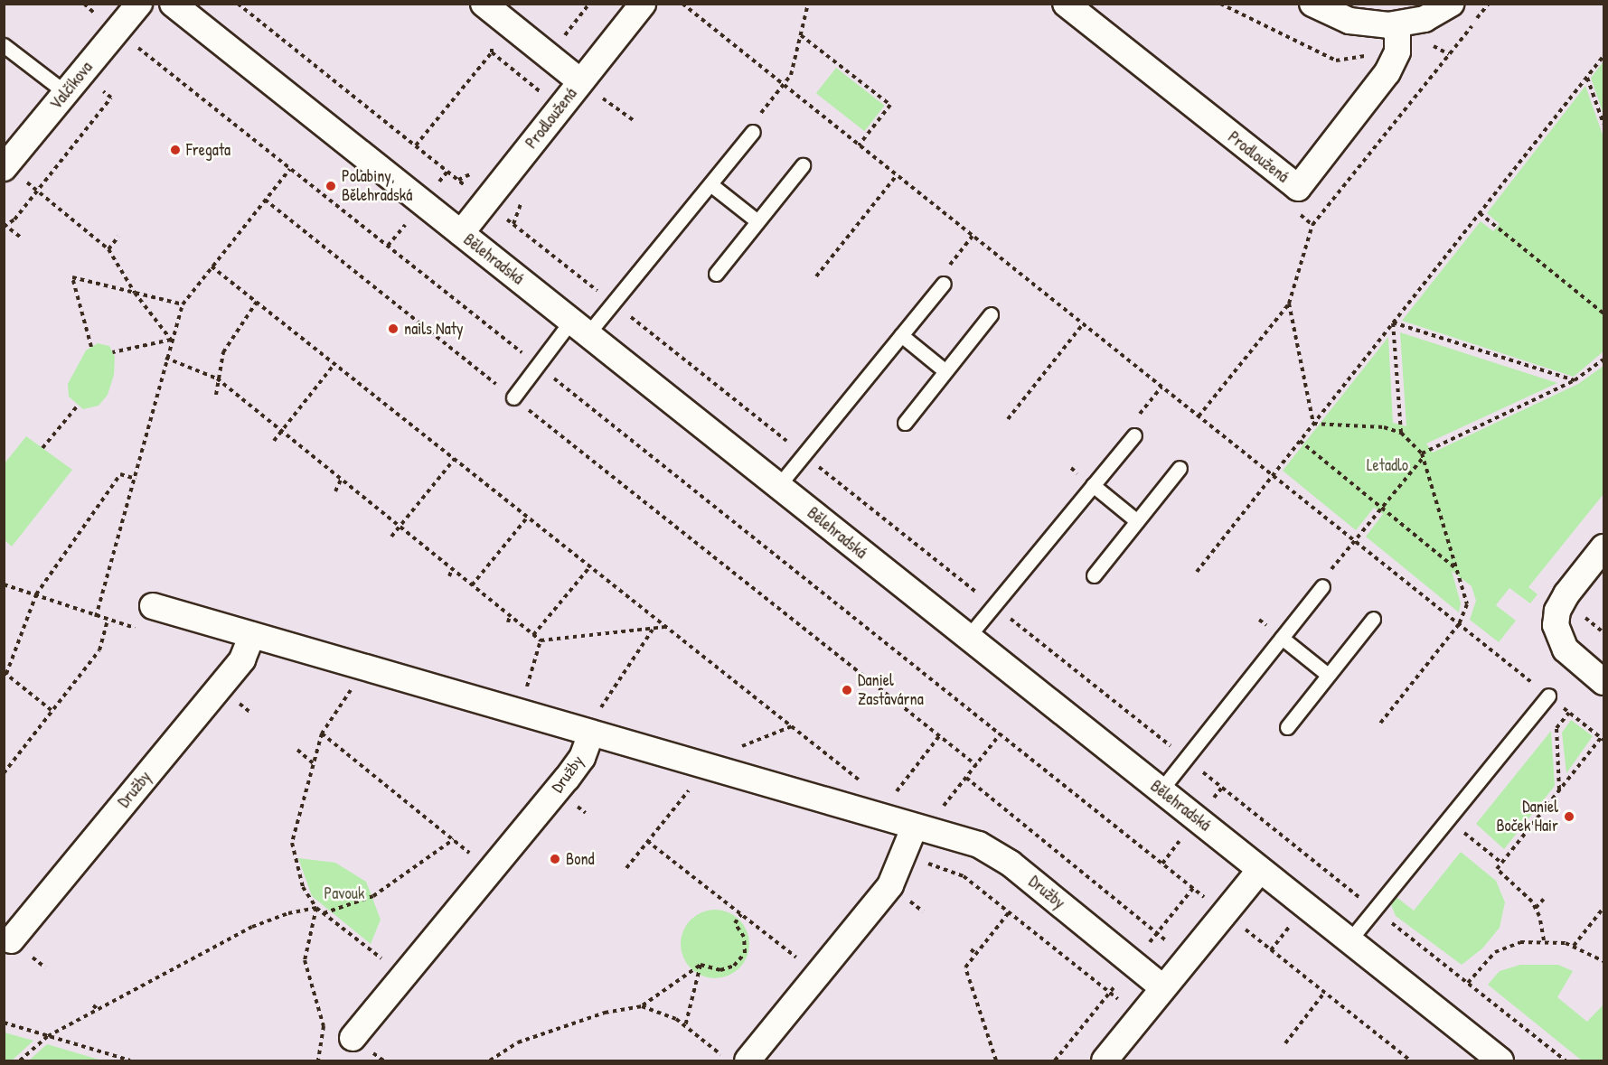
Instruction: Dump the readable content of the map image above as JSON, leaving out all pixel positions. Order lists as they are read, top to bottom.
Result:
{
  "streets": {
    "street": [
      "Valčíkova",
      "Prodloužená",
      "Bělehradská",
      "Družby"
    ]
  },
  "crossings": [
    ["Prodloužená", "Bělehradská"]
  ],
  "parks": ["Letadlo", "Pavouk"],
  "places": [
    "Fregata",
    "Polabiny, Bělehradská",
    "nails Naty",
    "Daniel Zastavárna",
    "Daniel Boček Hair",
    "Bond"
  ]
}
